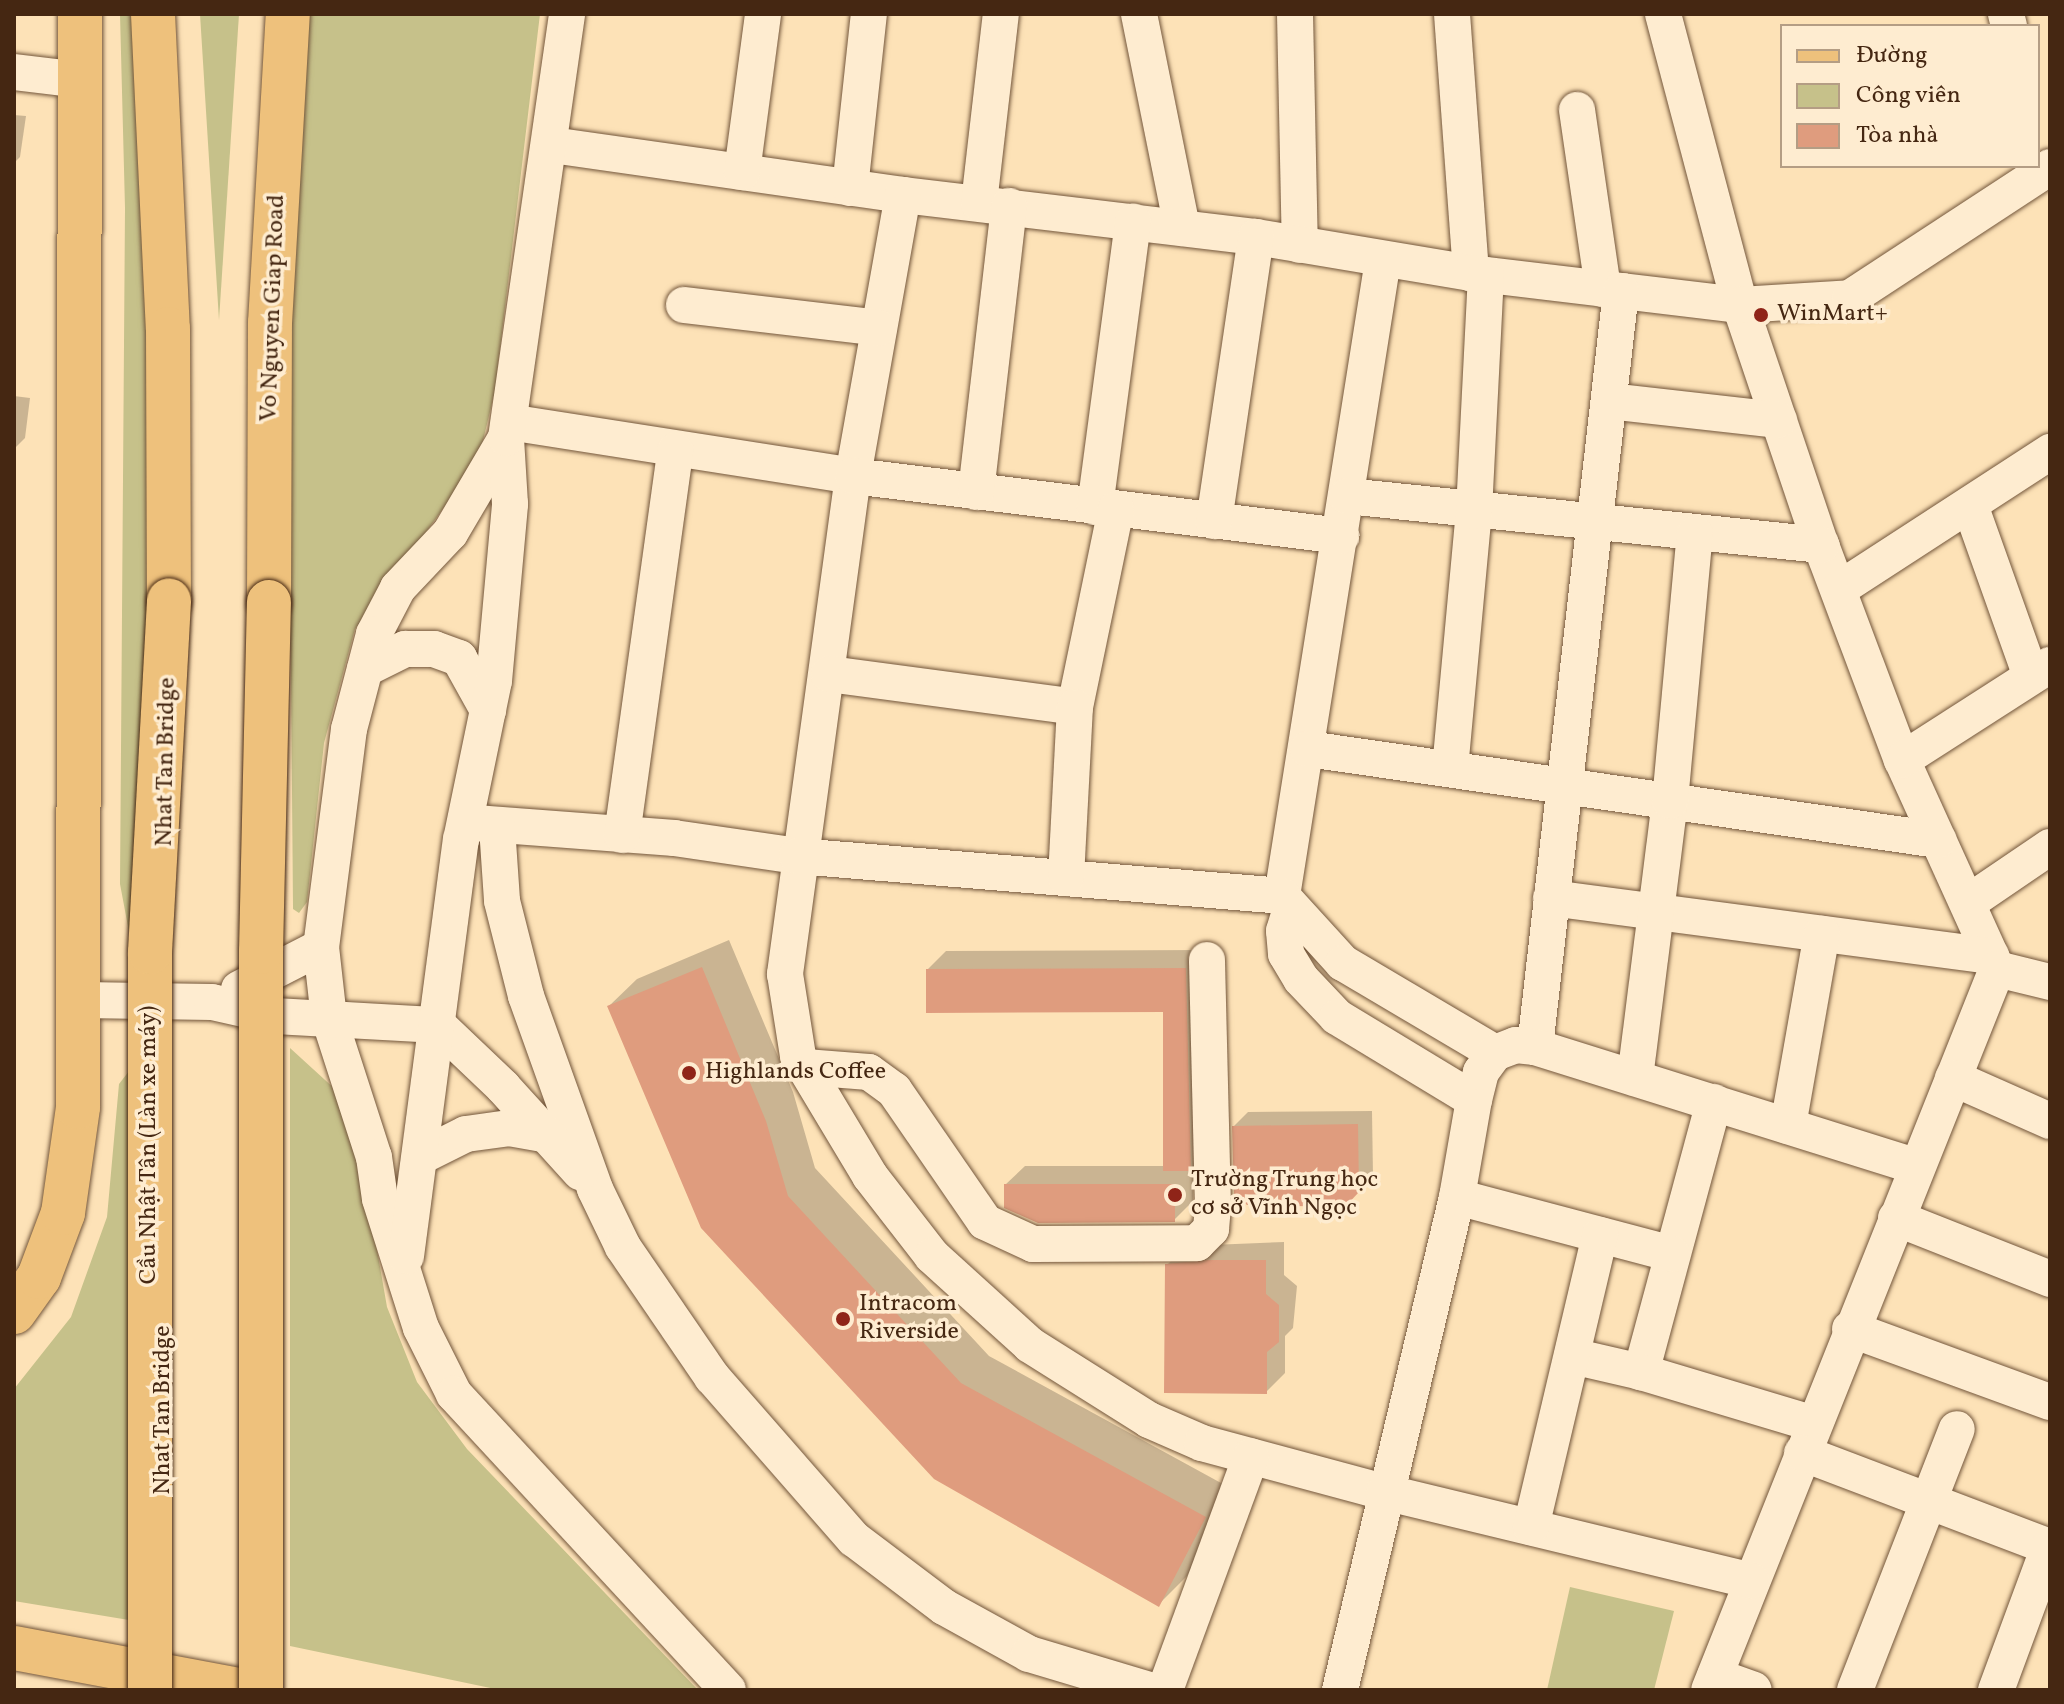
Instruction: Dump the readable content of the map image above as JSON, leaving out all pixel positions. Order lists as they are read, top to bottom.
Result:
{
  "streets": {
    "main road": ["Vo Nguyen Giap Road", "Nhat Tan Bridge", "Cầu Nhật Tân (Làn xe máy)"]
  },
  "crossings": [
    ["Nhat Tan Bridge", "Cầu Nhật Tân (Làn xe máy)"]
  ],
  "places": [
    "WinMart+",
    "Highlands Coffee",
    "Trường Trung học cơ sở Vĩnh Ngọc",
    "Intracom Riverside"
  ],
  "legend": ["Đường", "Công viên", "Tòa nhà"]
}
